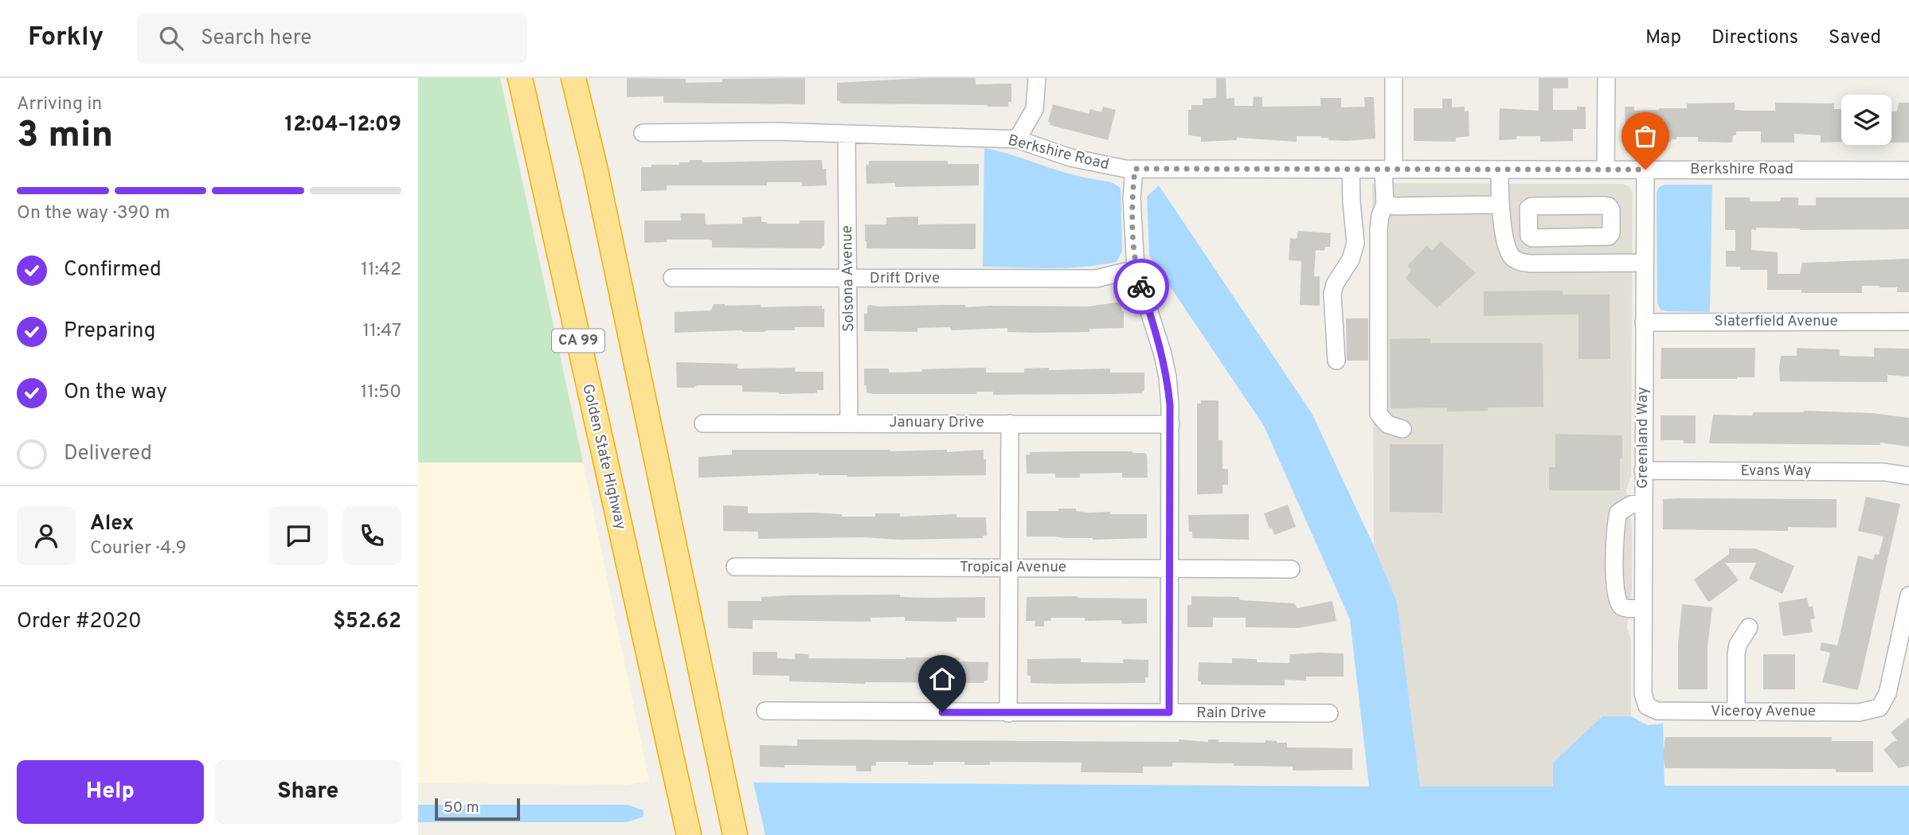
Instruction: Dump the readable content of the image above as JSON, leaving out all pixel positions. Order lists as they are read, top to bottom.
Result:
{
  "streets": {
    "highway": ["CA 99", "Golden State Highway"],
    "street": [
      "Berkshire Road",
      "Solsona Avenue",
      "Drift Drive",
      "Slaterfield Avenue",
      "January Drive",
      "Greenland Way",
      "Evans Way",
      "Tropical Avenue",
      "Viceroy Avenue",
      "Rain Drive"
    ]
  },
  "crossings": [
    ["Berkshire Road", "Solsona Avenue"],
    ["Berkshire Road", "Greenland Way"],
    ["Solsona Avenue", "Drift Drive"],
    ["Solsona Avenue", "January Drive"],
    ["Slaterfield Avenue", "Greenland Way"],
    ["Greenland Way", "Evans Way"],
    ["Greenland Way", "Viceroy Avenue"]
  ],
  "scale_bar": "50 m",
  "page": {
    "header": "Forkly",
    "search": "Search here",
    "nav": ["Map", "Directions", "Saved"],
    "heading": ["3 min", "Arriving in", "12:04–12:09"],
    "panel": [
      "Alex",
      "Courier · 4.9",
      "Order #2020",
      "$52.62"
    ],
    "bar": "On the way · 390 m",
    "list": [
      ["Confirmed", "11:42"],
      ["Preparing", "11:47"],
      ["On the way", "11:50"],
      "Delivered"
    ],
    "buttons": ["Help", "Share"],
    "scale": "50 m"
  }
}
